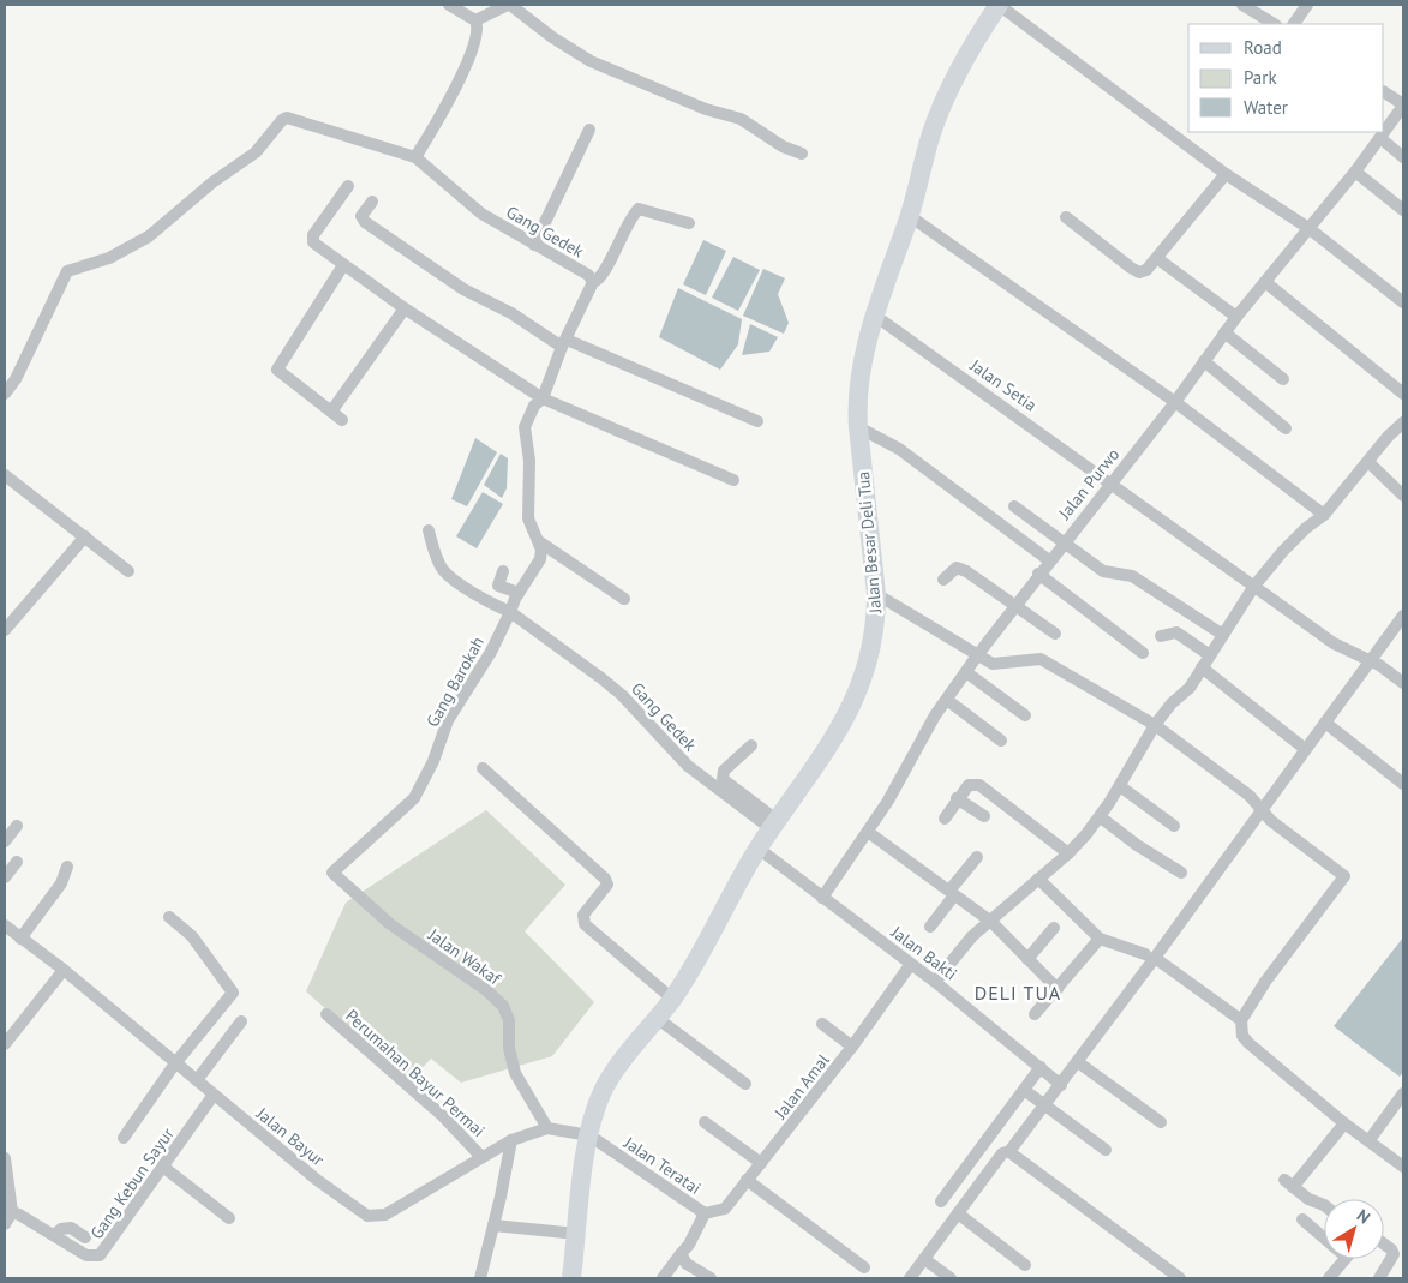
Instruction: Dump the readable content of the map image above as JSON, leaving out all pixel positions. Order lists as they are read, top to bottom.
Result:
{
  "streets": {
    "main road": ["Jalan Besar Deli Tua"],
    "street": [
      "Gang Gedek",
      "Jalan Setia",
      "Jalan Purwo",
      "Gang Barokah",
      "Jalan Bakti",
      "Jalan Wakaf",
      "Perumahan Bayur Permai",
      "Jalan Amal",
      "Jalan Bayur",
      "Jalan Teratai",
      "Gang Kebun Sayur"
    ]
  },
  "crossings": [
    ["Gang Gedek", "Jalan Besar Deli Tua"],
    ["Gang Gedek", "Gang Barokah"],
    ["Jalan Setia", "Jalan Purwo"],
    ["Jalan Setia", "Jalan Besar Deli Tua"],
    ["Jalan Purwo", "Jalan Bakti"],
    ["Jalan Besar Deli Tua", "Jalan Bakti"],
    ["Jalan Besar Deli Tua", "Jalan Bayur"],
    ["Jalan Besar Deli Tua", "Jalan Teratai"],
    ["Gang Barokah", "Jalan Wakaf"],
    ["Jalan Bakti", "Jalan Amal"],
    ["Jalan Wakaf", "Jalan Bayur"],
    ["Perumahan Bayur Permai", "Jalan Bayur"],
    ["Jalan Amal", "Jalan Teratai"],
    ["Jalan Bayur", "Jalan Teratai"],
    ["Jalan Bayur", "Gang Kebun Sayur"]
  ],
  "districts": ["DELI TUA"],
  "legend": ["Road", "Park", "Water"],
  "north": "top right"
}
